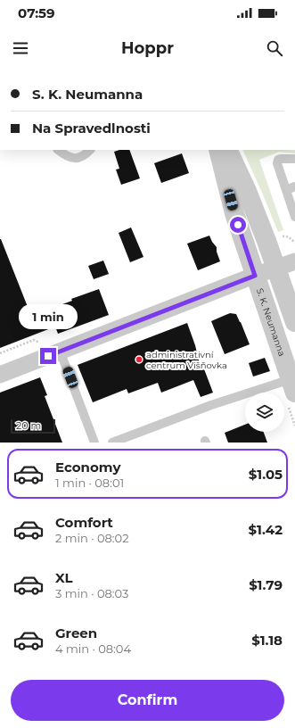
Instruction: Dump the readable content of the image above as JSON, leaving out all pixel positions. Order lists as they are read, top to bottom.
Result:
{
  "streets": {
    "street": ["S. K. Neumanna"]
  },
  "places": ["administrativní centrum Višňovka"],
  "scale_bar": "20 m",
  "page": {
    "status": "07:59",
    "header": "Hoppr",
    "banner": ["S. K. Neumanna", "Na Spravedlnosti"],
    "bubble": "1 min",
    "scale": "20 m",
    "list": [
      {
        "name": "Economy",
        "note": "1 min · 08:01",
        "value": "$1.05"
      },
      {
        "name": "Comfort",
        "note": "2 min · 08:02",
        "value": "$1.42"
      },
      {
        "name": "XL",
        "note": "3 min · 08:03",
        "value": "$1.79"
      },
      {
        "name": "Green",
        "note": "4 min · 08:04",
        "value": "$1.18"
      }
    ],
    "buttons": "Confirm"
  }
}
